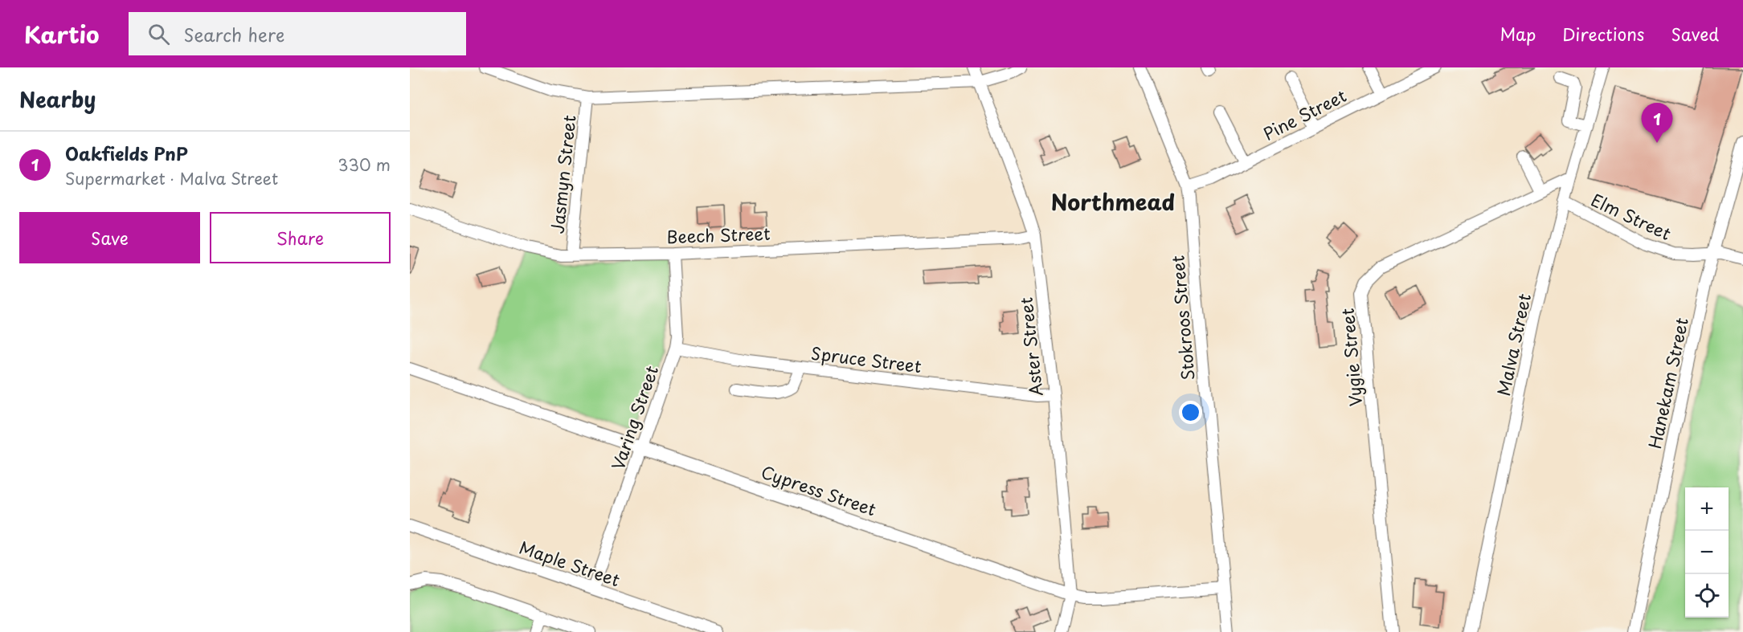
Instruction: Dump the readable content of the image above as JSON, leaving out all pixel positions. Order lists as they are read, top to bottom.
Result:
{
  "streets": {
    "street": [
      "Pine Street",
      "Jasmyn Street",
      "Elm Street",
      "Beech Street",
      "Stokroos Street",
      "Malva Street",
      "Aster Street",
      "Vygie Street",
      "Spruce Street",
      "Hanekam Street",
      "Varing Street",
      "Cypress Street",
      "Maple Street"
    ]
  },
  "crossings": [
    ["Pine Street", "Stokroos Street"],
    ["Jasmyn Street", "Beech Street"],
    ["Elm Street", "Malva Street"],
    ["Elm Street", "Hanekam Street"],
    ["Beech Street", "Aster Street"],
    ["Beech Street", "Varing Street"],
    ["Stokroos Street", "Cypress Street"],
    ["Malva Street", "Vygie Street"],
    ["Aster Street", "Spruce Street"],
    ["Aster Street", "Cypress Street"],
    ["Spruce Street", "Varing Street"],
    ["Varing Street", "Cypress Street"],
    ["Varing Street", "Maple Street"]
  ],
  "districts": ["Northmead"],
  "page": {
    "header": "Kartio",
    "search": "Search here",
    "nav": ["Map", "Directions", "Saved"],
    "heading": "Nearby",
    "pins": "1",
    "list": [
      {
        "mark": "1",
        "name": "Oakfields PnP",
        "note": "Supermarket · Malva Street",
        "value": "330 m"
      }
    ],
    "buttons": ["Save", "Share"],
    "map_buttons": ["+", "−"]
  }
}
